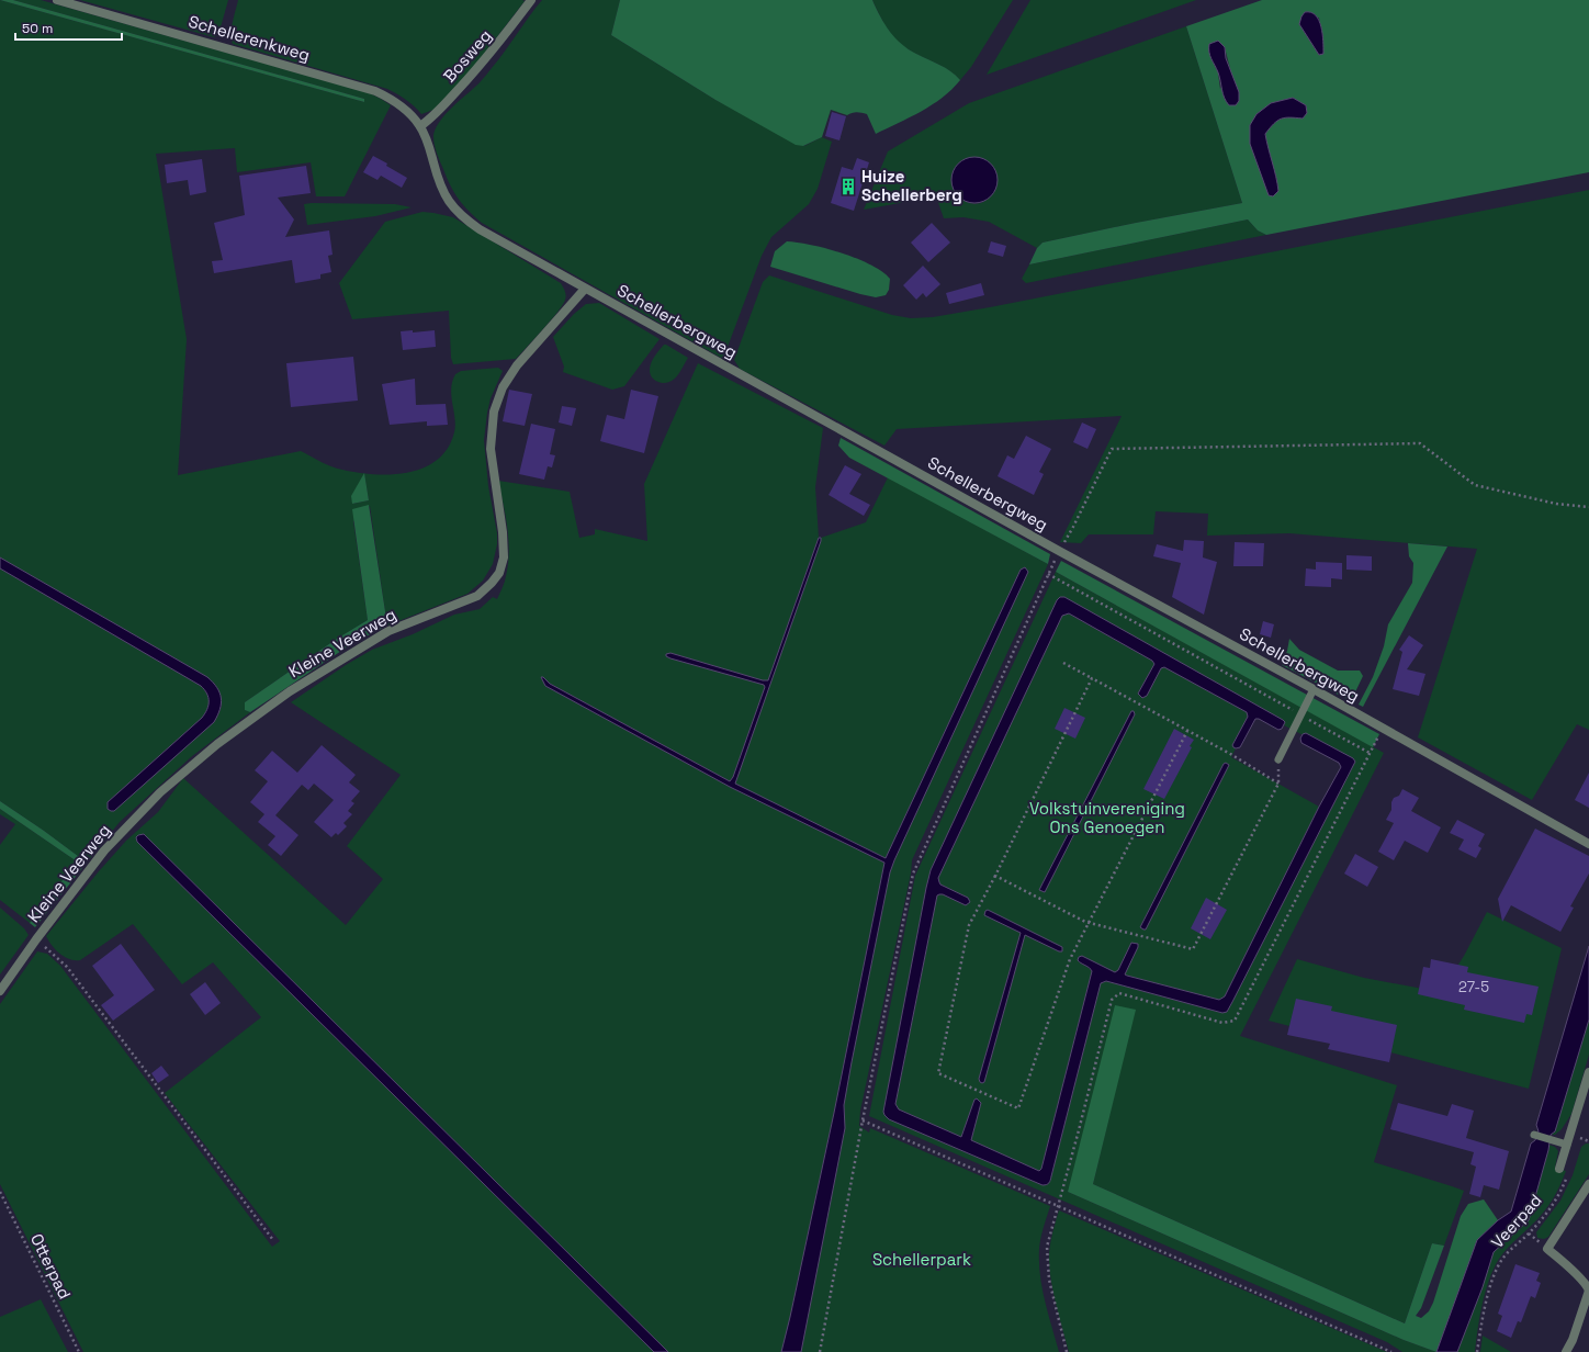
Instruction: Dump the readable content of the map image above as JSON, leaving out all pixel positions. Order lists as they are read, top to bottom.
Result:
{
  "streets": {
    "street": [
      "Schellerenkweg",
      "Bosweg",
      "Schellerbergweg",
      "Kleine Veerweg"
    ],
    "path": ["Veerpad", "Otterpad"]
  },
  "crossings": [
    ["Schellerenkweg", "Bosweg"],
    ["Schellerenkweg", "Schellerbergweg"],
    ["Bosweg", "Schellerbergweg"],
    ["Schellerbergweg", "Kleine Veerweg"]
  ],
  "parks": ["Volkstuinvereniging Ons Genoegen", "Schellerpark"],
  "places": {
    "building": ["Huize Schellerberg"]
  },
  "house_numbers": ["27-5"],
  "scale_bar": "50 m"
}
